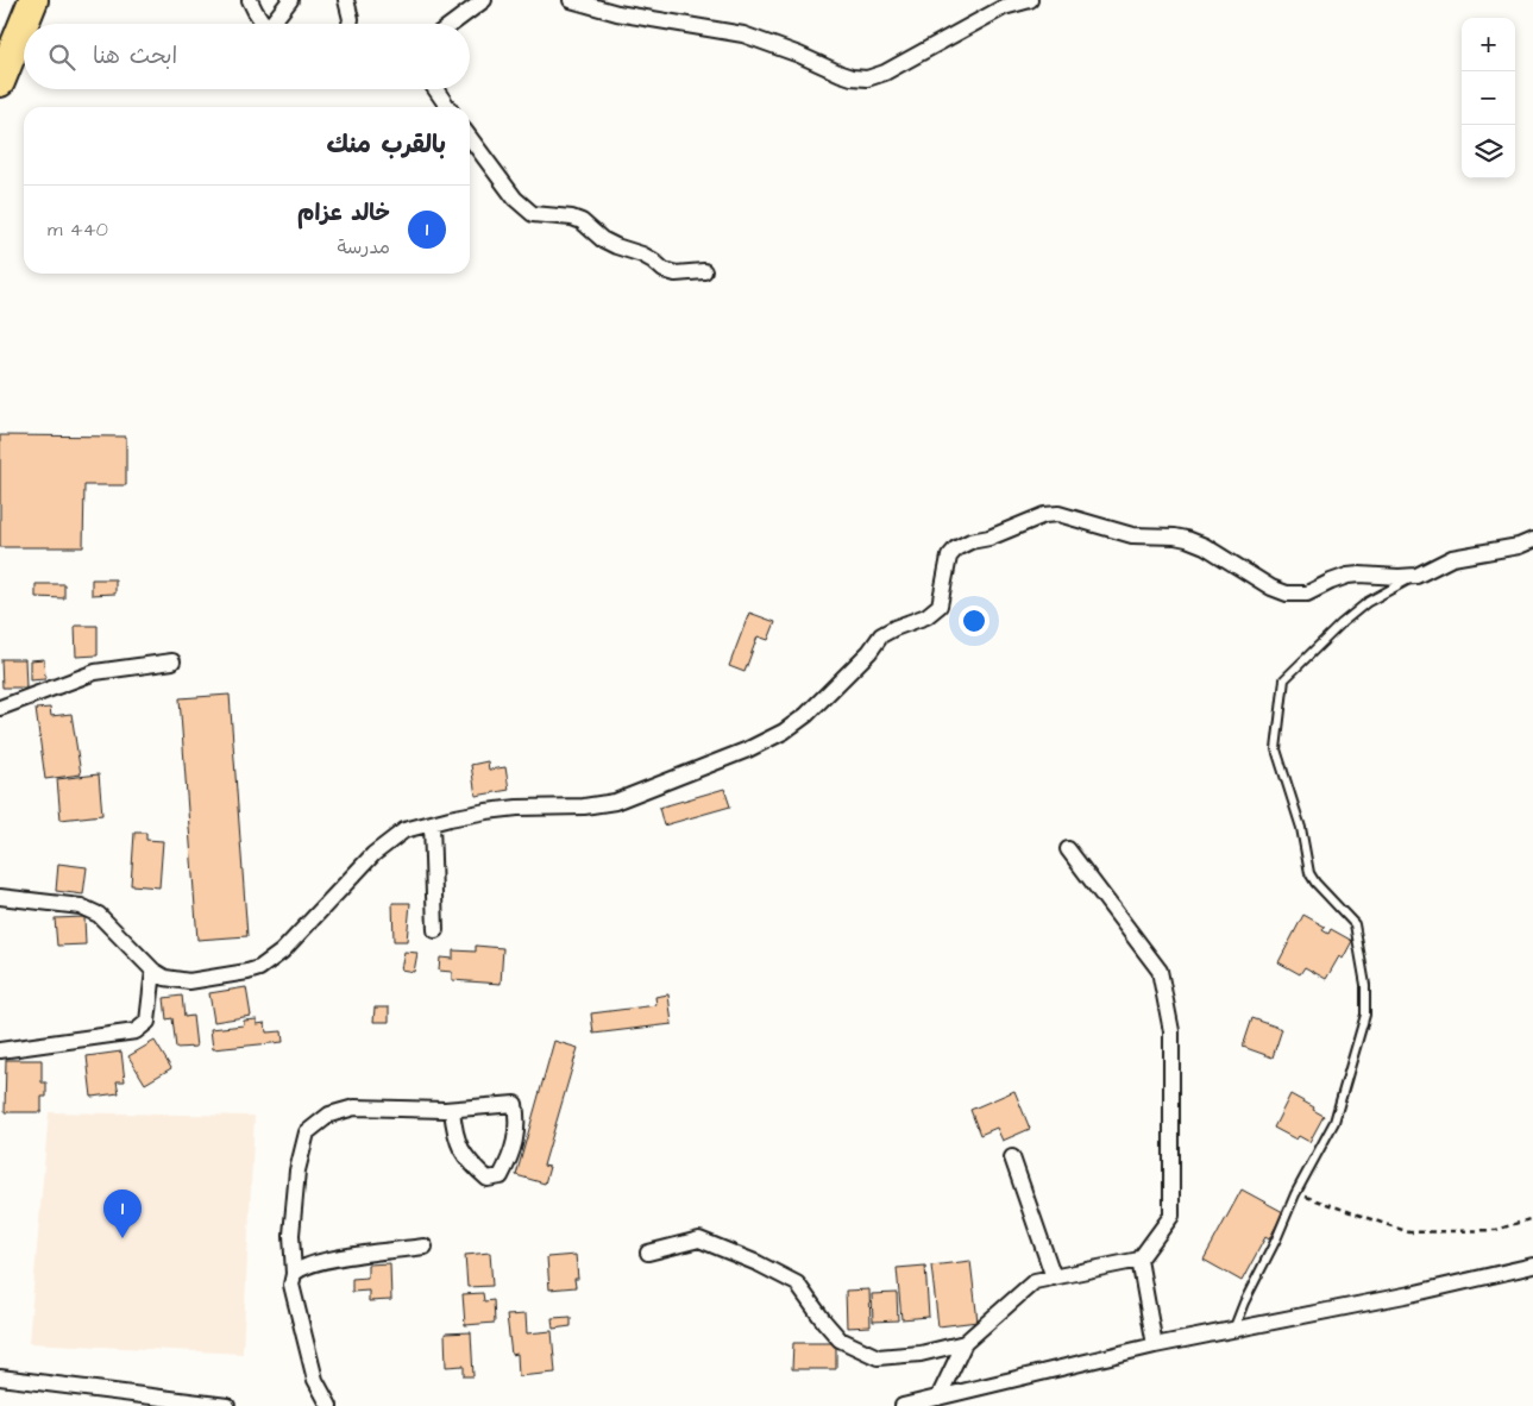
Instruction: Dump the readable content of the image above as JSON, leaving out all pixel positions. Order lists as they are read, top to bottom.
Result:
{
  "page": {
    "map_buttons": ["+", "−"],
    "search": "ابحث هنا",
    "heading": "بالقرب منك",
    "list": [
      {
        "mark": "1",
        "name": "خالد عزام",
        "note": "مدرسة",
        "value": "440 m"
      }
    ],
    "pins": "1"
  }
}
